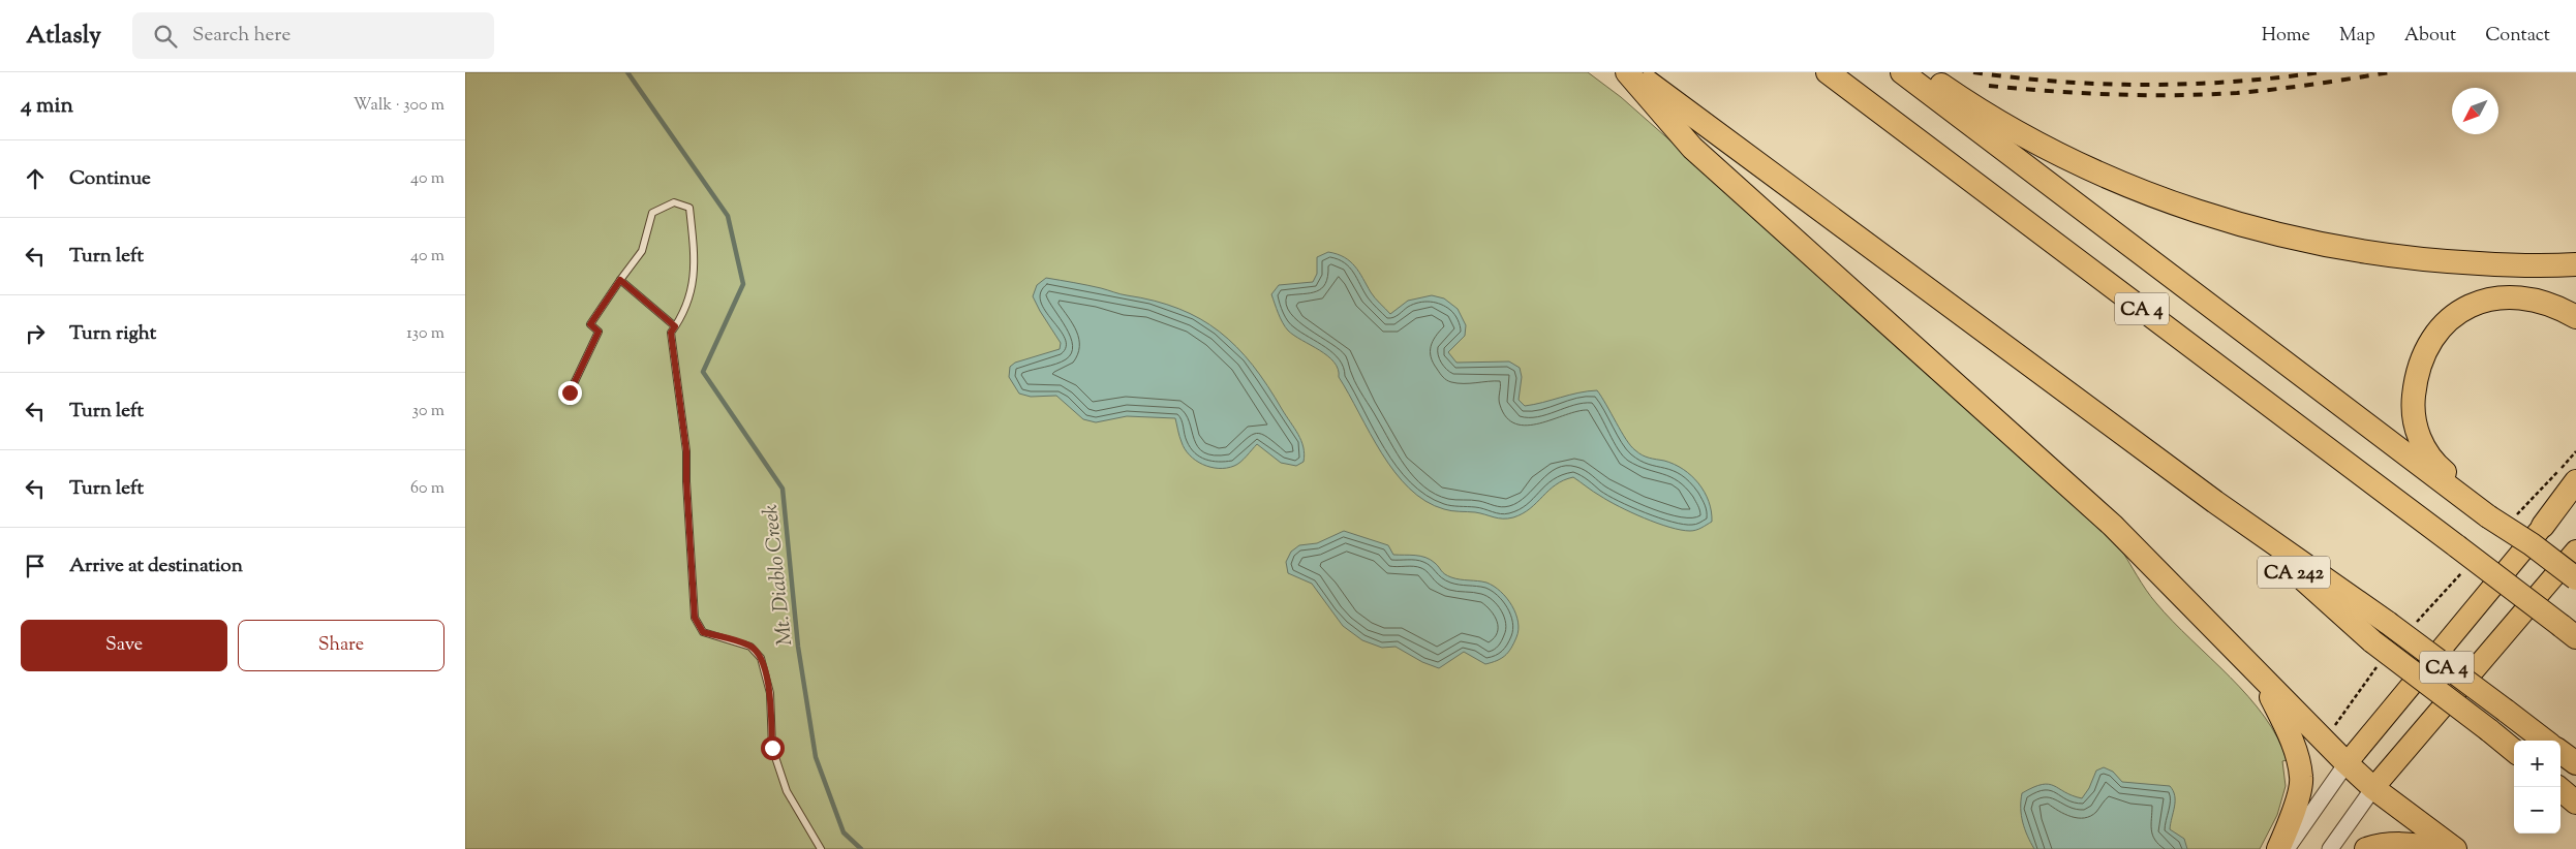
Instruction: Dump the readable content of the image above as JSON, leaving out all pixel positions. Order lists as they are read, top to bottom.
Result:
{
  "streets": {
    "highway": ["CA 4", "CA 242"]
  },
  "crossings": [
    ["CA 4", "CA 242"]
  ],
  "water": ["Mt. Diablo Creek"],
  "north": "bottom left",
  "page": {
    "header": "Atlasly",
    "search": "Search here",
    "nav": [
      "Home",
      "Map",
      "About",
      "Contact"
    ],
    "heading": ["4 min", "Walk · 300 m"],
    "list": [
      ["Continue", "40 m"],
      ["Turn left", "40 m"],
      ["Turn right", "130 m"],
      ["Turn left", "30 m"],
      ["Turn left", "60 m"],
      "Arrive at destination"
    ],
    "buttons": ["Save", "Share"],
    "map_buttons": ["+", "−"]
  }
}
